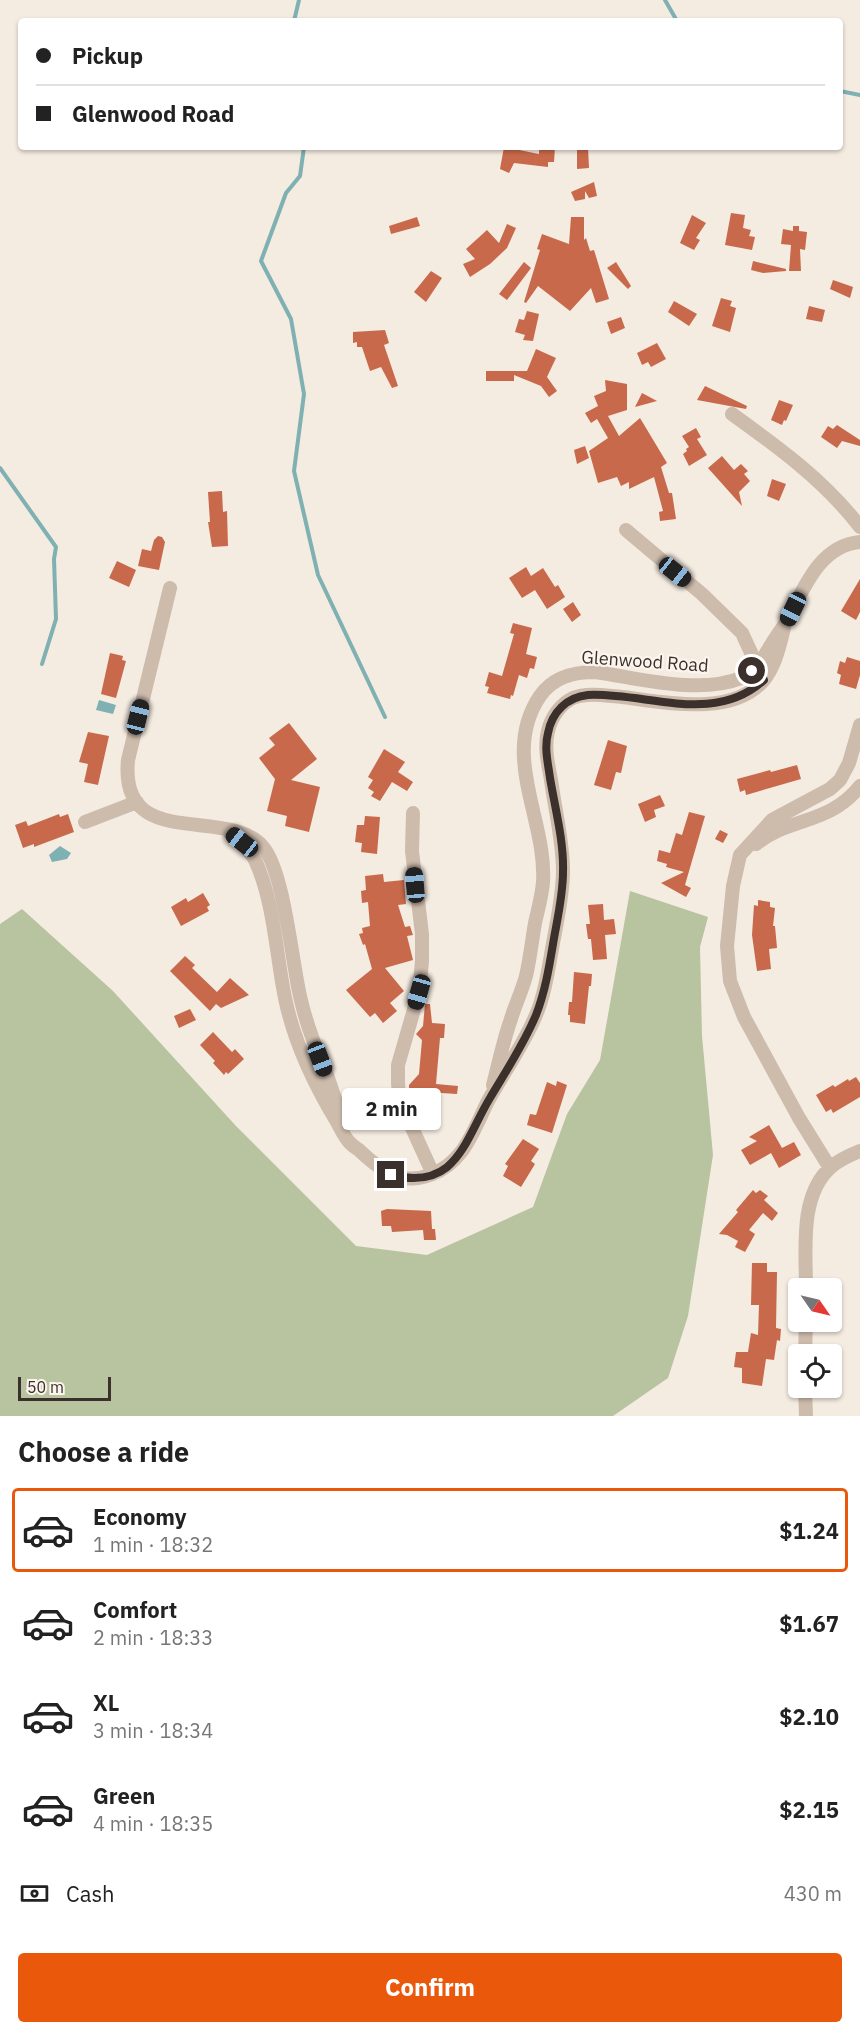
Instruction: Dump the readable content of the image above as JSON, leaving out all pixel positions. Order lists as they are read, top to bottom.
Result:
{
  "streets": {
    "street": ["Glenwood Road"]
  },
  "scale_bar": "50 m",
  "north": "bottom right",
  "page": {
    "banner": ["Pickup", "Glenwood Road"],
    "bubble": "2 min",
    "scale": "50 m",
    "heading": "Choose a ride",
    "list": [
      {
        "name": "Economy",
        "note": "1 min · 18:32",
        "value": "$1.24"
      },
      {
        "name": "Comfort",
        "note": "2 min · 18:33",
        "value": "$1.67"
      },
      {
        "name": "XL",
        "note": "3 min · 18:34",
        "value": "$2.10"
      },
      {
        "name": "Green",
        "note": "4 min · 18:35",
        "value": "$2.15"
      }
    ],
    "pay": ["Cash", "430 m"],
    "buttons": "Confirm"
  }
}
